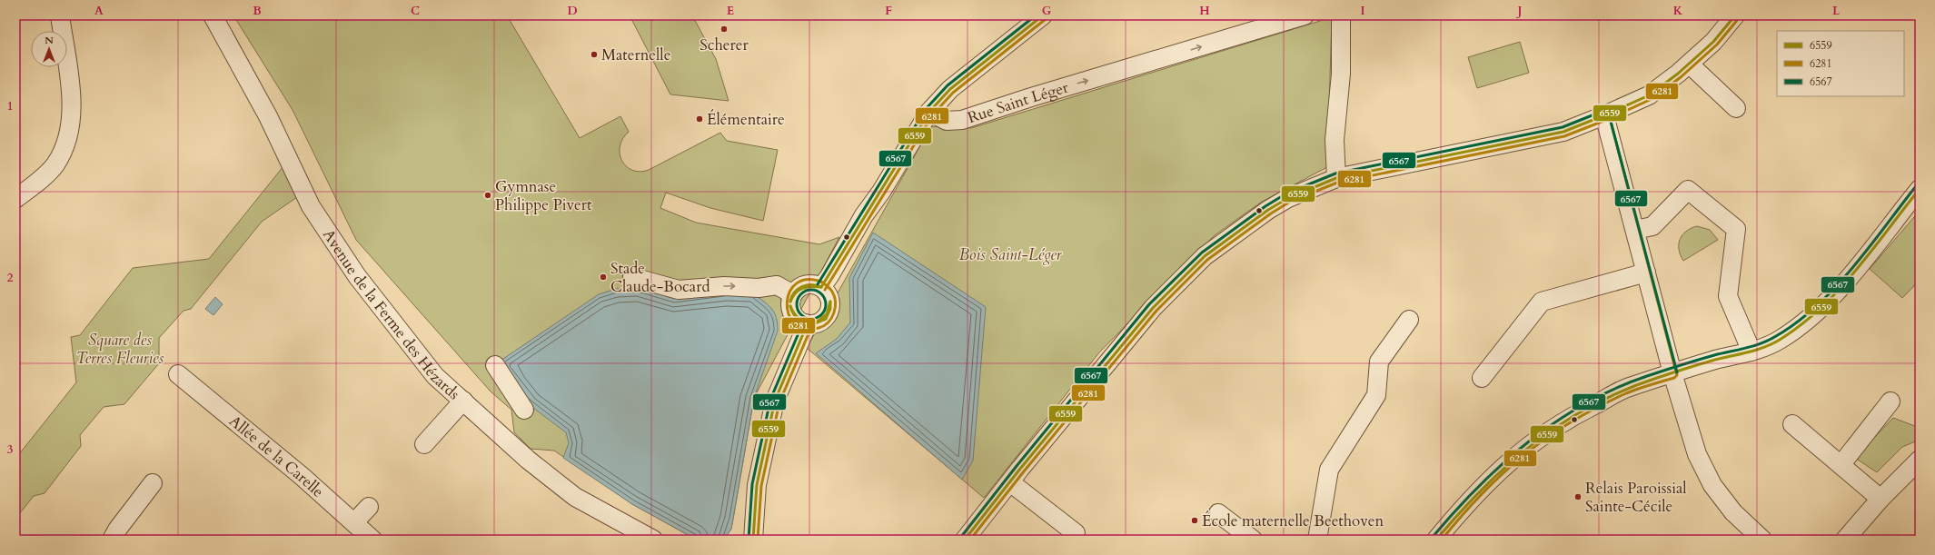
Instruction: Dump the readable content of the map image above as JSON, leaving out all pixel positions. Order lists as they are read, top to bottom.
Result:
{
  "streets": {
    "street": ["Rue Saint Léger", "Avenue de la Ferme des Hézards", "Allée de la Carelle"]
  },
  "one_way": ["Rue Saint Léger"],
  "parks": ["Bois Saint-Léger", "Square des Terres Fleuries"],
  "places": [
    "Scherer",
    "Maternelle",
    "Élémentaire",
    "Gymnase Philippe Pivert",
    "Stade Claude-Bocard",
    "Relais Paroissial Sainte-Cécile",
    "École maternelle Beethoven"
  ],
  "lines": ["transit line 6559", "transit line 6567", "transit line 6281"],
  "legend": ["6559", "6281", "6567"],
  "north": "top",
  "grid": {
    "columns": [
      "A",
      "B",
      "C",
      "D",
      "E",
      "F",
      "G",
      "H",
      "I",
      "J",
      "K",
      "L"
    ],
    "rows": ["1", "2", "3"]
  }
}
